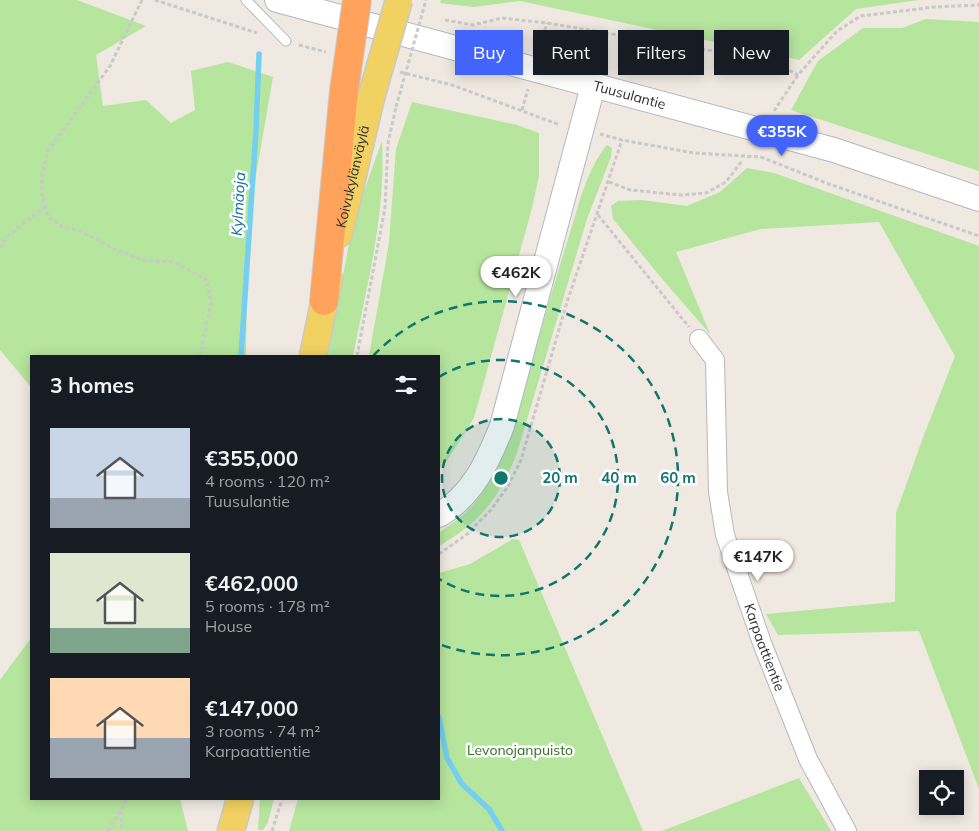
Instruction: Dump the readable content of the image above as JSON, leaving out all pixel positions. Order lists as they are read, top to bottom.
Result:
{
  "streets": {
    "main road": ["Tuusulantie", "Koivukylänväylä"],
    "street": ["Karpaattientie"]
  },
  "water": ["Kylmäoja"],
  "parks": ["Levonojanpuisto"],
  "page": {
    "chip": [
      "Buy",
      "Rent",
      "Filters",
      "New"
    ],
    "price": ["€355K", "€462K", "€147K"],
    "heading": "3 homes",
    "list": [
      {
        "name": "€355,000",
        "note": "4 rooms · 120 m² · Tuusulantie"
      },
      {
        "name": "€462,000",
        "note": "5 rooms · 178 m² · House"
      },
      {
        "name": "€147,000",
        "note": "3 rooms · 74 m² · Karpaattientie"
      }
    ]
  },
  "rings": ["20 m", "40 m", "60 m"]
}
